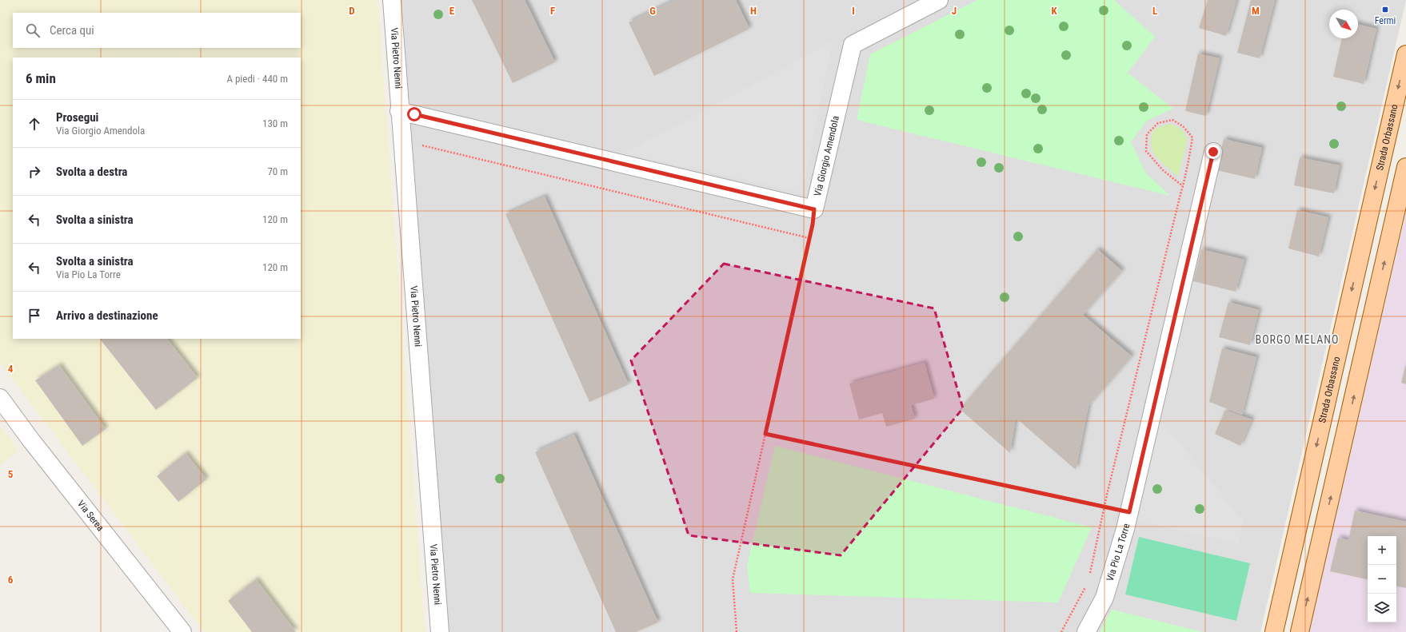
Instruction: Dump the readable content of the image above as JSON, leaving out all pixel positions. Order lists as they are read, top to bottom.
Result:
{
  "streets": {
    "main road": ["Strada Orbassano"],
    "street": [
      "Via Pietro Nenni",
      "Via Giorgio Amendola",
      "Via Serea",
      "Via Pio La Torre"
    ]
  },
  "crossings": [
    ["Via Pietro Nenni", "Via Giorgio Amendola"]
  ],
  "districts": ["BORGO MELANO"],
  "places": {
    "transit": ["Fermi"]
  },
  "north": "bottom right",
  "page": {
    "search": "Cerca qui",
    "heading": ["6 min", "A piedi · 440 m"],
    "list": [
      ["Prosegui", "Via Giorgio Amendola", "130 m"],
      ["Svolta a destra", "70 m"],
      ["Svolta a sinistra", "120 m"],
      ["Svolta a sinistra", "Via Pio La Torre", "120 m"],
      "Arrivo a destinazione"
    ],
    "map_buttons": ["+", "−"]
  },
  "grid": {
    "columns": [
      "D",
      "E",
      "F",
      "G",
      "H",
      "I",
      "J",
      "K",
      "L",
      "M"
    ],
    "rows": ["4", "5", "6"]
  }
}
